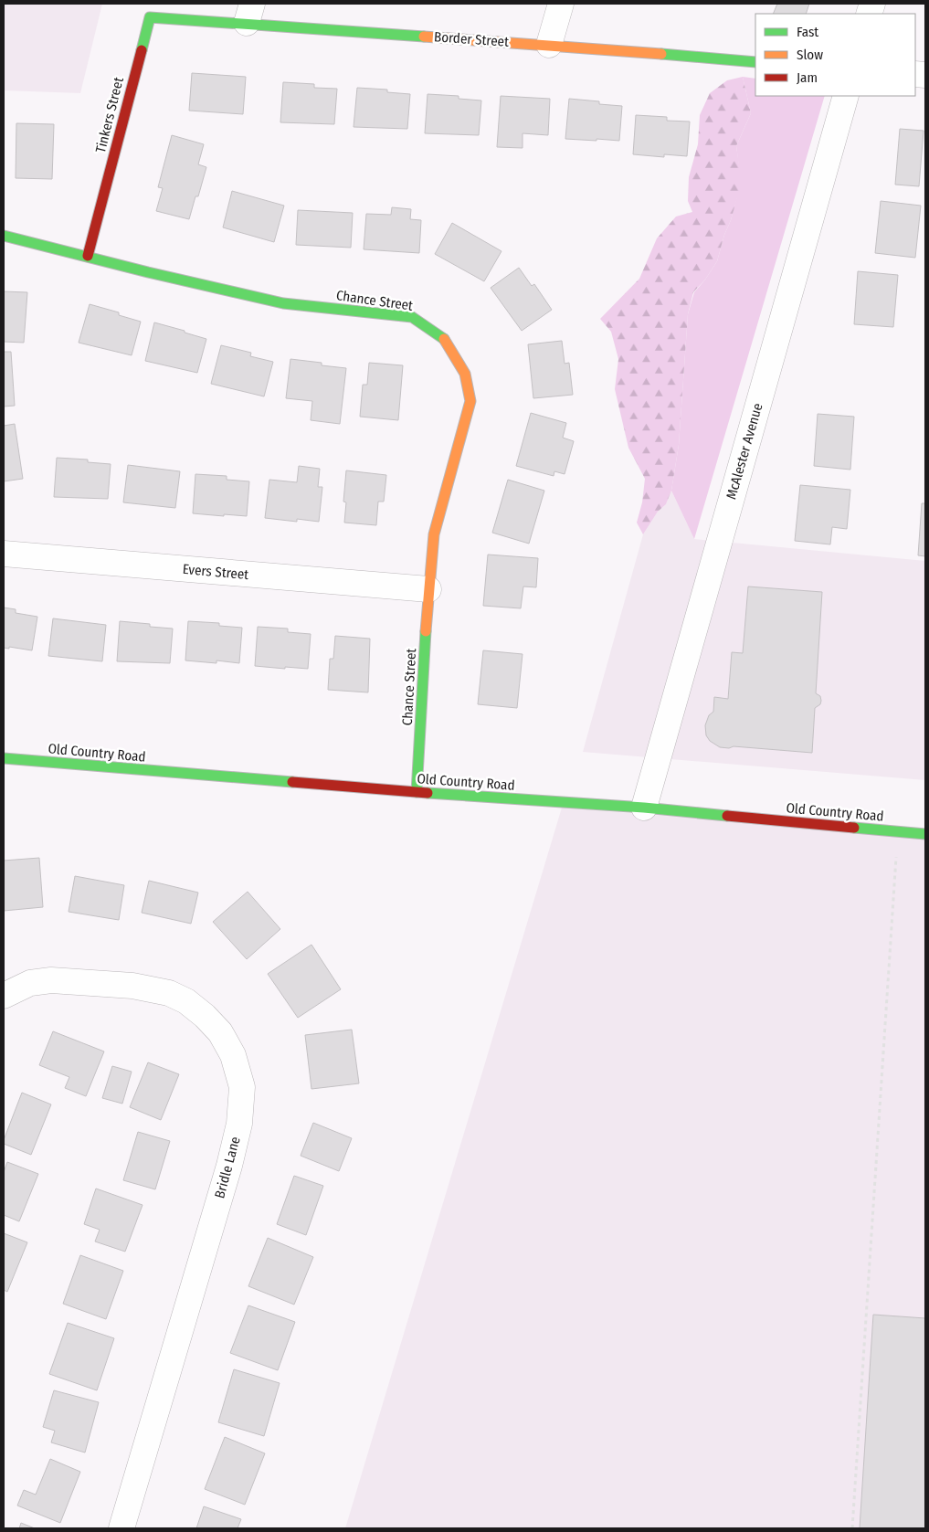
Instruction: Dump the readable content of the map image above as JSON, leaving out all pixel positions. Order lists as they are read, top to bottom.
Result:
{
  "streets": {
    "street": [
      "Border Street",
      "Tinkers Street",
      "Chance Street",
      "McAlester Avenue",
      "Evers Street",
      "Old Country Road",
      "Bridle Lane"
    ]
  },
  "crossings": [
    ["Border Street", "Tinkers Street"],
    ["Tinkers Street", "Chance Street"],
    ["Chance Street", "Evers Street"],
    ["Chance Street", "Old Country Road"],
    ["McAlester Avenue", "Old Country Road"]
  ],
  "legend": ["Fast", "Slow", "Jam"]
}
